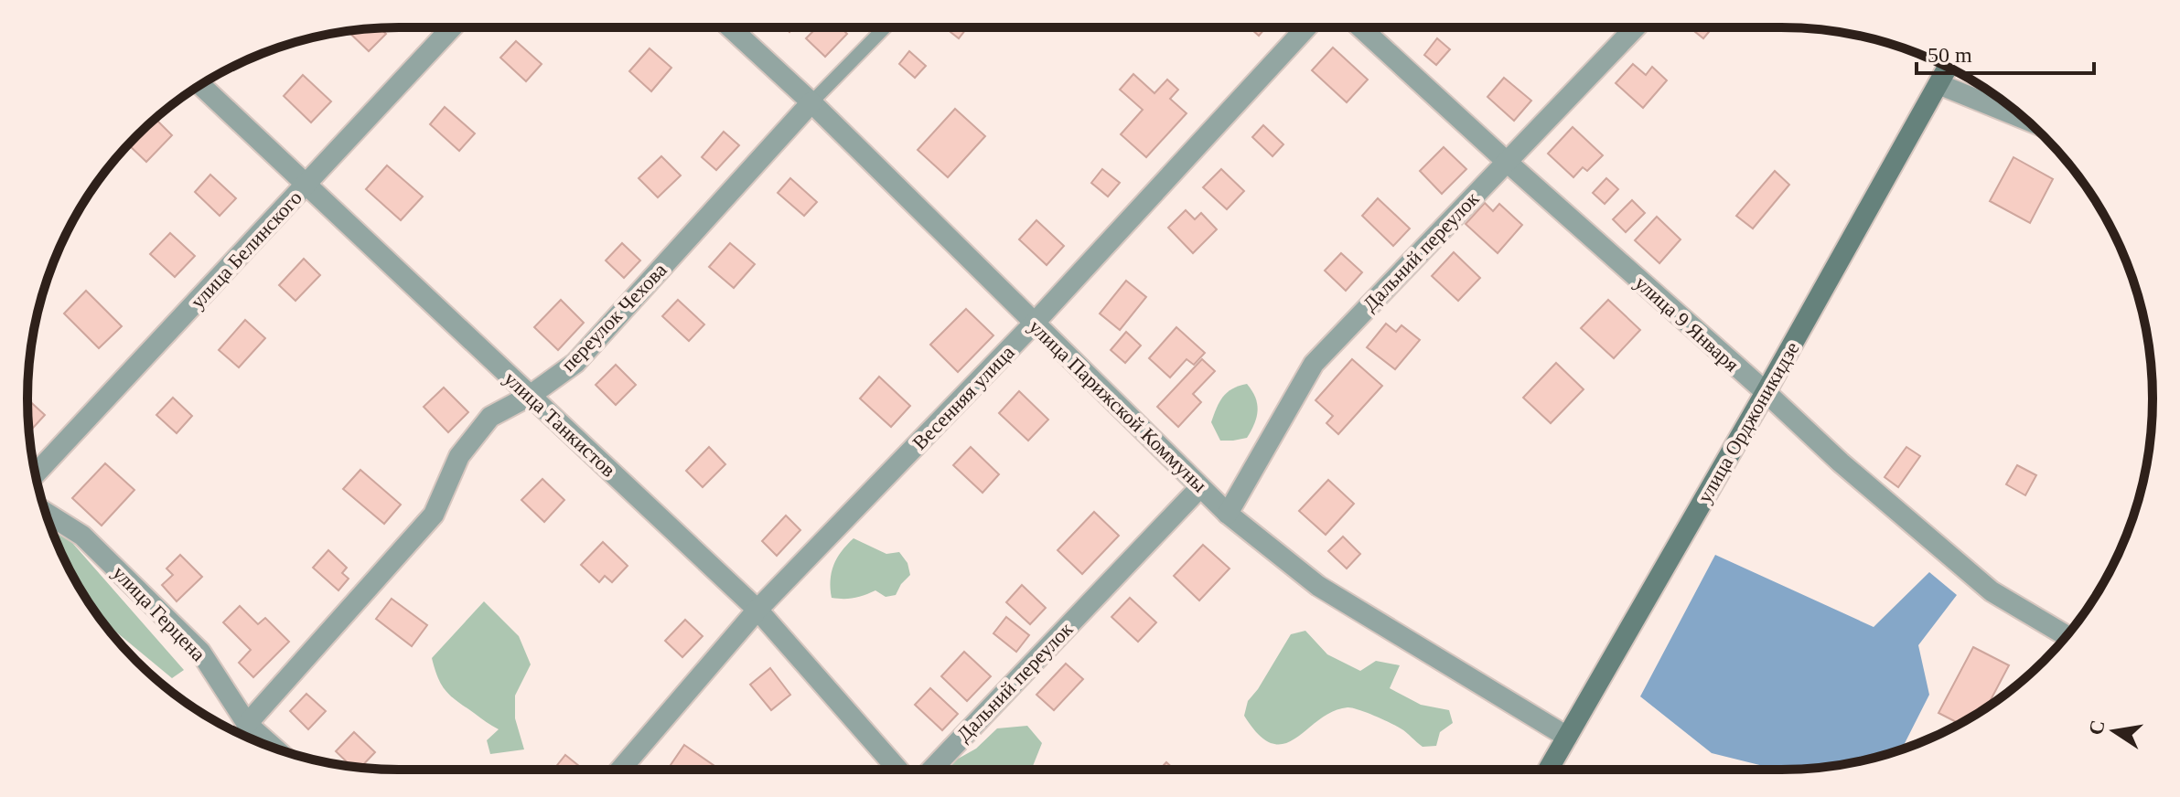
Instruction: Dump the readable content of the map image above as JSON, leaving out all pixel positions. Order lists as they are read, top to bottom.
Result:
{
  "streets": {
    "main road": ["улица Орджоникидзе"],
    "street": [
      "улица Белинского",
      "Дальний переулок",
      "переулок Чехова",
      "улица 9 Января",
      "Весенняя улица",
      "улица Парижской Коммуны",
      "улица Танкистов",
      "улица Герцена"
    ]
  },
  "crossings": [
    ["улица Белинского", "улица Танкистов"],
    ["Дальний переулок", "улица 9 Января"],
    ["Дальний переулок", "улица Парижской Коммуны"],
    ["переулок Чехова", "улица Парижской Коммуны"],
    ["переулок Чехова", "улица Танкистов"],
    ["переулок Чехова", "улица Герцена"],
    ["улица 9 Января", "улица Орджоникидзе"],
    ["Весенняя улица", "улица Парижской Коммуны"],
    ["Весенняя улица", "улица Танкистов"],
    ["улица Парижской Коммуны", "улица Орджоникидзе"]
  ],
  "scale_bar": "50 m",
  "north": "left"
}
